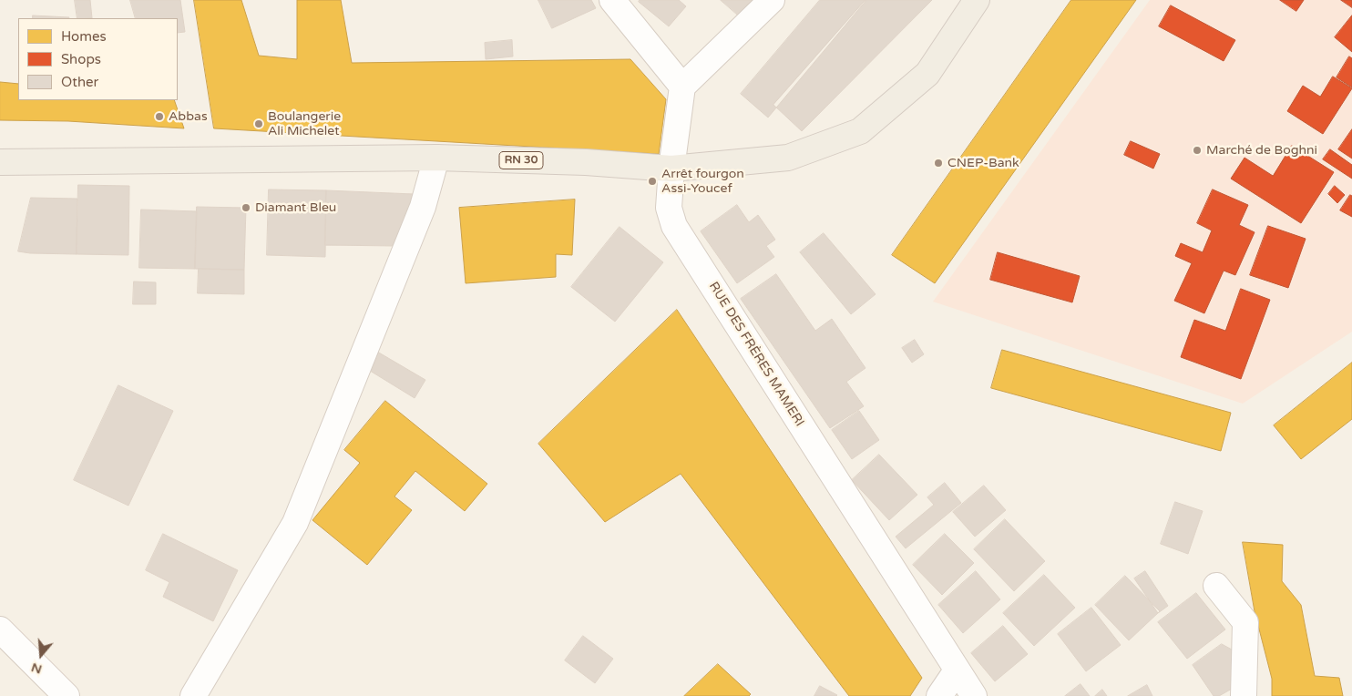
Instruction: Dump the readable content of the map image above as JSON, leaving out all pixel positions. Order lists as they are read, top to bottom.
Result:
{
  "streets": {
    "main road": ["RN 30"],
    "street": ["RUE DES FRÈRES MAMERI"]
  },
  "crossings": [
    ["RN 30", "RUE DES FRÈRES MAMERI"]
  ],
  "places": [
    "Abbas",
    "Boulangerie Ali Michelet",
    "Marché de Boghni",
    "CNEP-Bank",
    "Arrêt fourgon Assi-Youcef",
    "Diamant Bleu"
  ],
  "legend": ["Homes", "Shops", "Other"],
  "north": "bottom"
}
